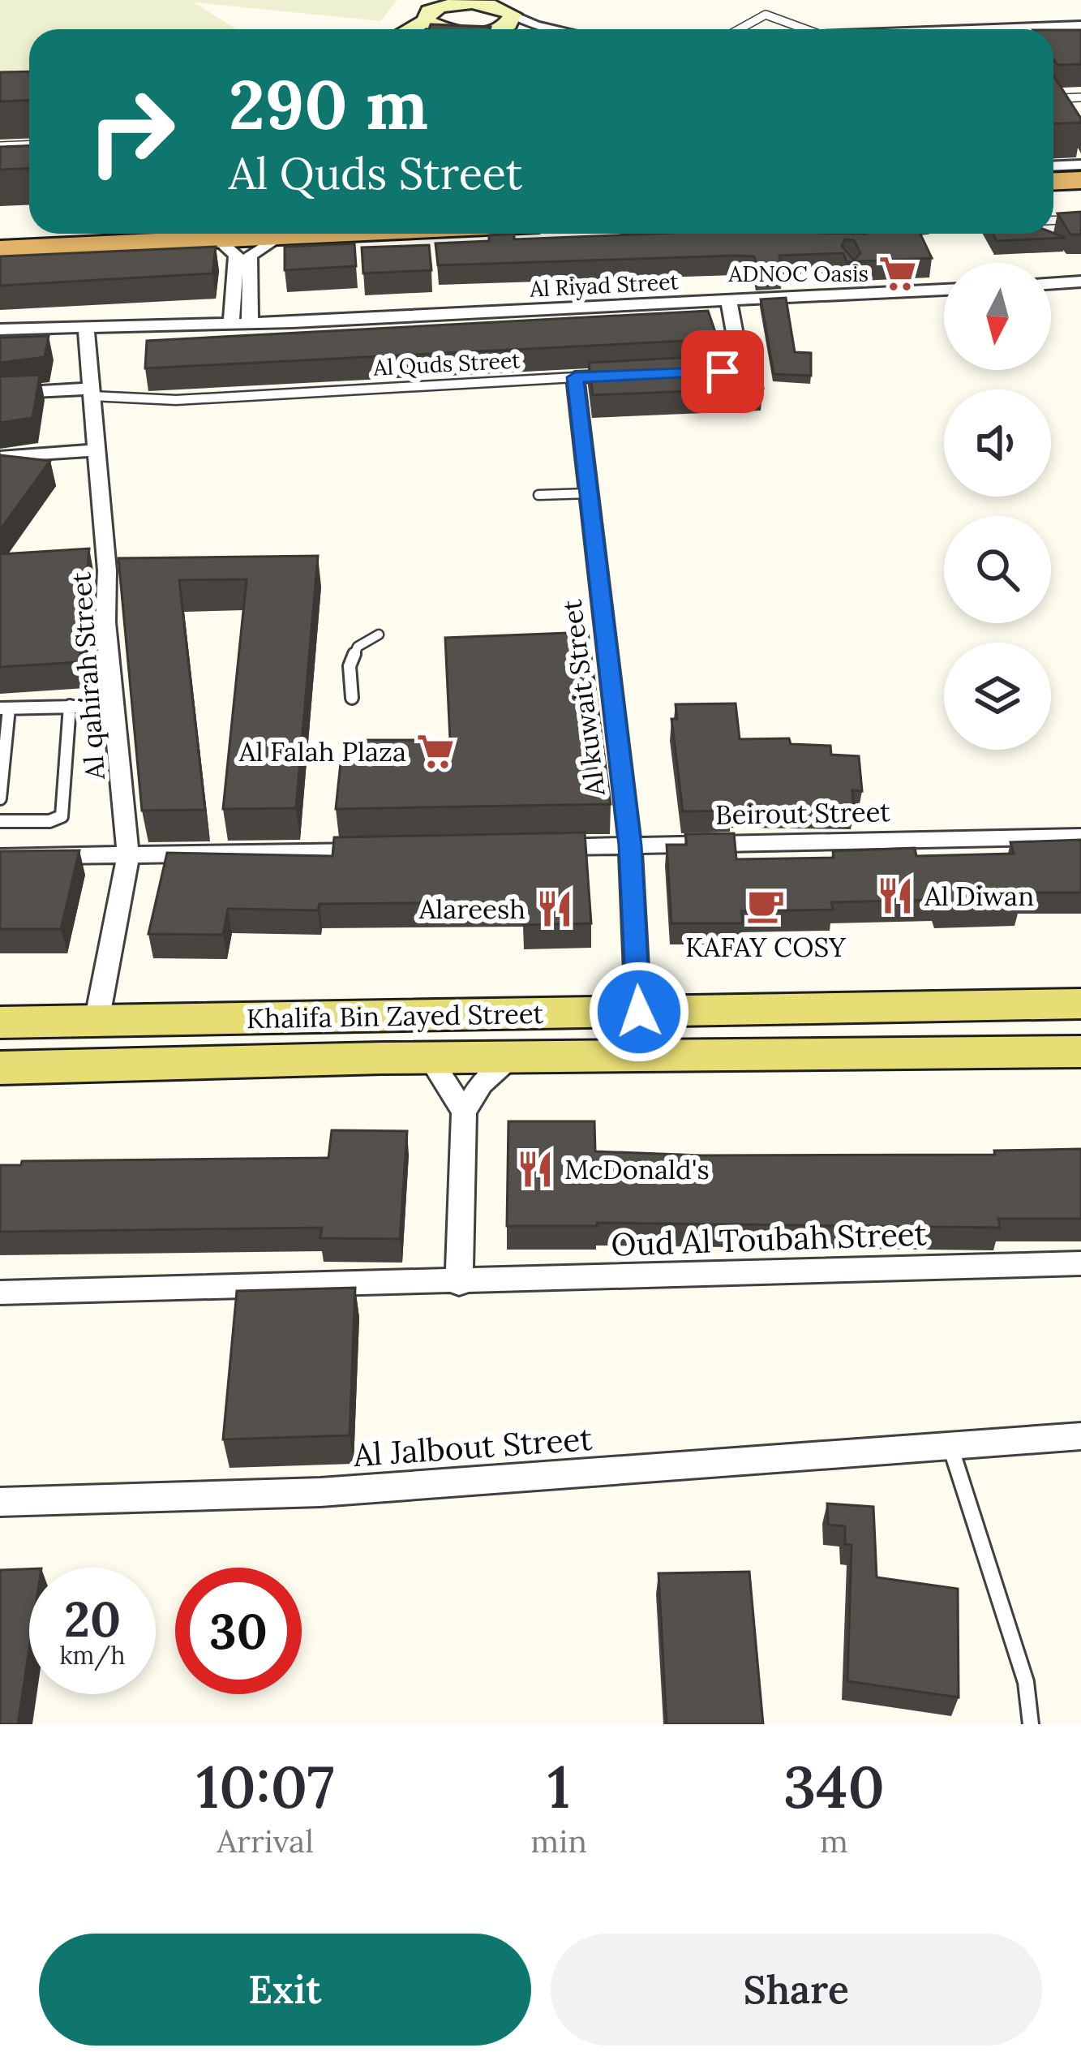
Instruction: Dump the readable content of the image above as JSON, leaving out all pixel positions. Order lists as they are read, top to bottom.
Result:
{
  "streets": {
    "main road": ["Khalifa Bin Zayed Street"],
    "street": [
      "Al Riyad Street",
      "Al Quds Street",
      "Al qahirah Street",
      "Al kuwait Street",
      "Beirout Street",
      "Oud Al Toubah Street",
      "Al Jalbout Street"
    ]
  },
  "crossings": [
    ["Al Riyad Street", "Al qahirah Street"],
    ["Al Quds Street", "Al qahirah Street"],
    ["Al Quds Street", "Al kuwait Street"],
    ["Al qahirah Street", "Khalifa Bin Zayed Street"],
    ["Al kuwait Street", "Beirout Street"],
    ["Al kuwait Street", "Khalifa Bin Zayed Street"]
  ],
  "places": {
    "supermarket": ["ADNOC Oasis", "Al Falah Plaza"],
    "restaurant": ["Al Diwan", "Alareesh", "McDonald's"],
    "cafe": ["KAFAY COSY"]
  },
  "north": "bottom",
  "page": {
    "turn": ["290 m", "Al Quds Street"],
    "speed": "20 km/h",
    "limit": "30",
    "eta": [
      "10:07",
      "Arrival",
      "1",
      "min",
      "340",
      "m"
    ],
    "buttons": ["Exit", "Share"]
  }
}
